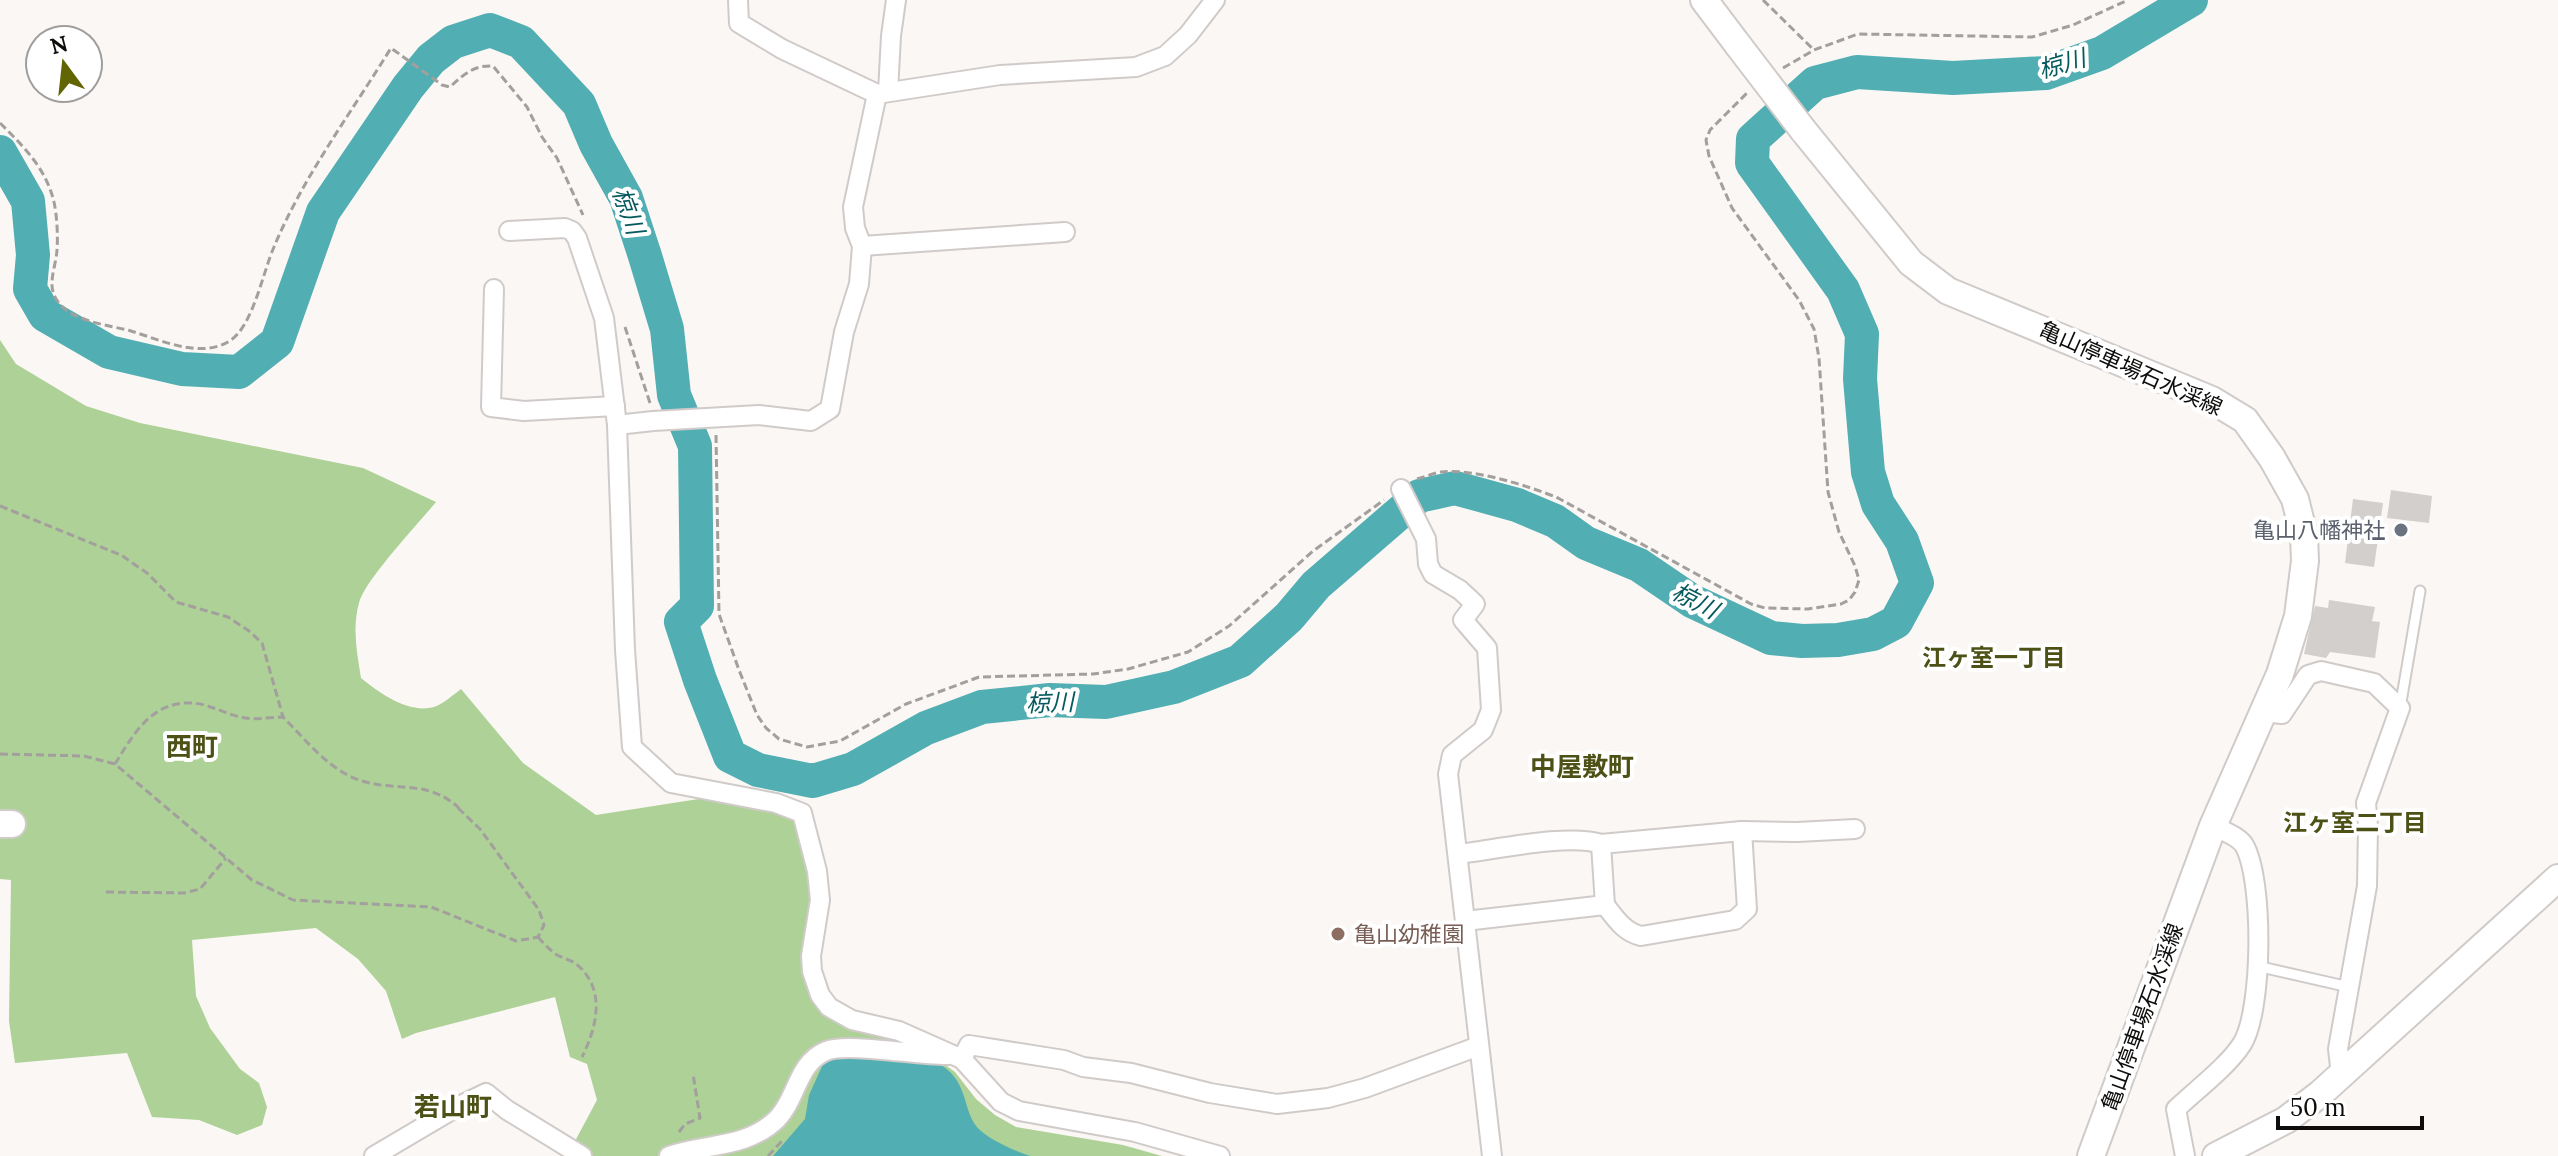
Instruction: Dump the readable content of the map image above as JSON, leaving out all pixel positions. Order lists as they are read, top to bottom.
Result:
{
  "streets": {
    "main road": ["亀山停車場石水渓線"]
  },
  "districts": [
    "江ヶ室一丁目",
    "西町",
    "中屋敷町",
    "江ヶ室二丁目",
    "若山町"
  ],
  "water": ["椋川"],
  "places": ["亀山八幡神社", "亀山幼稚園"],
  "scale_bar": "50 m",
  "north": "top"
}
